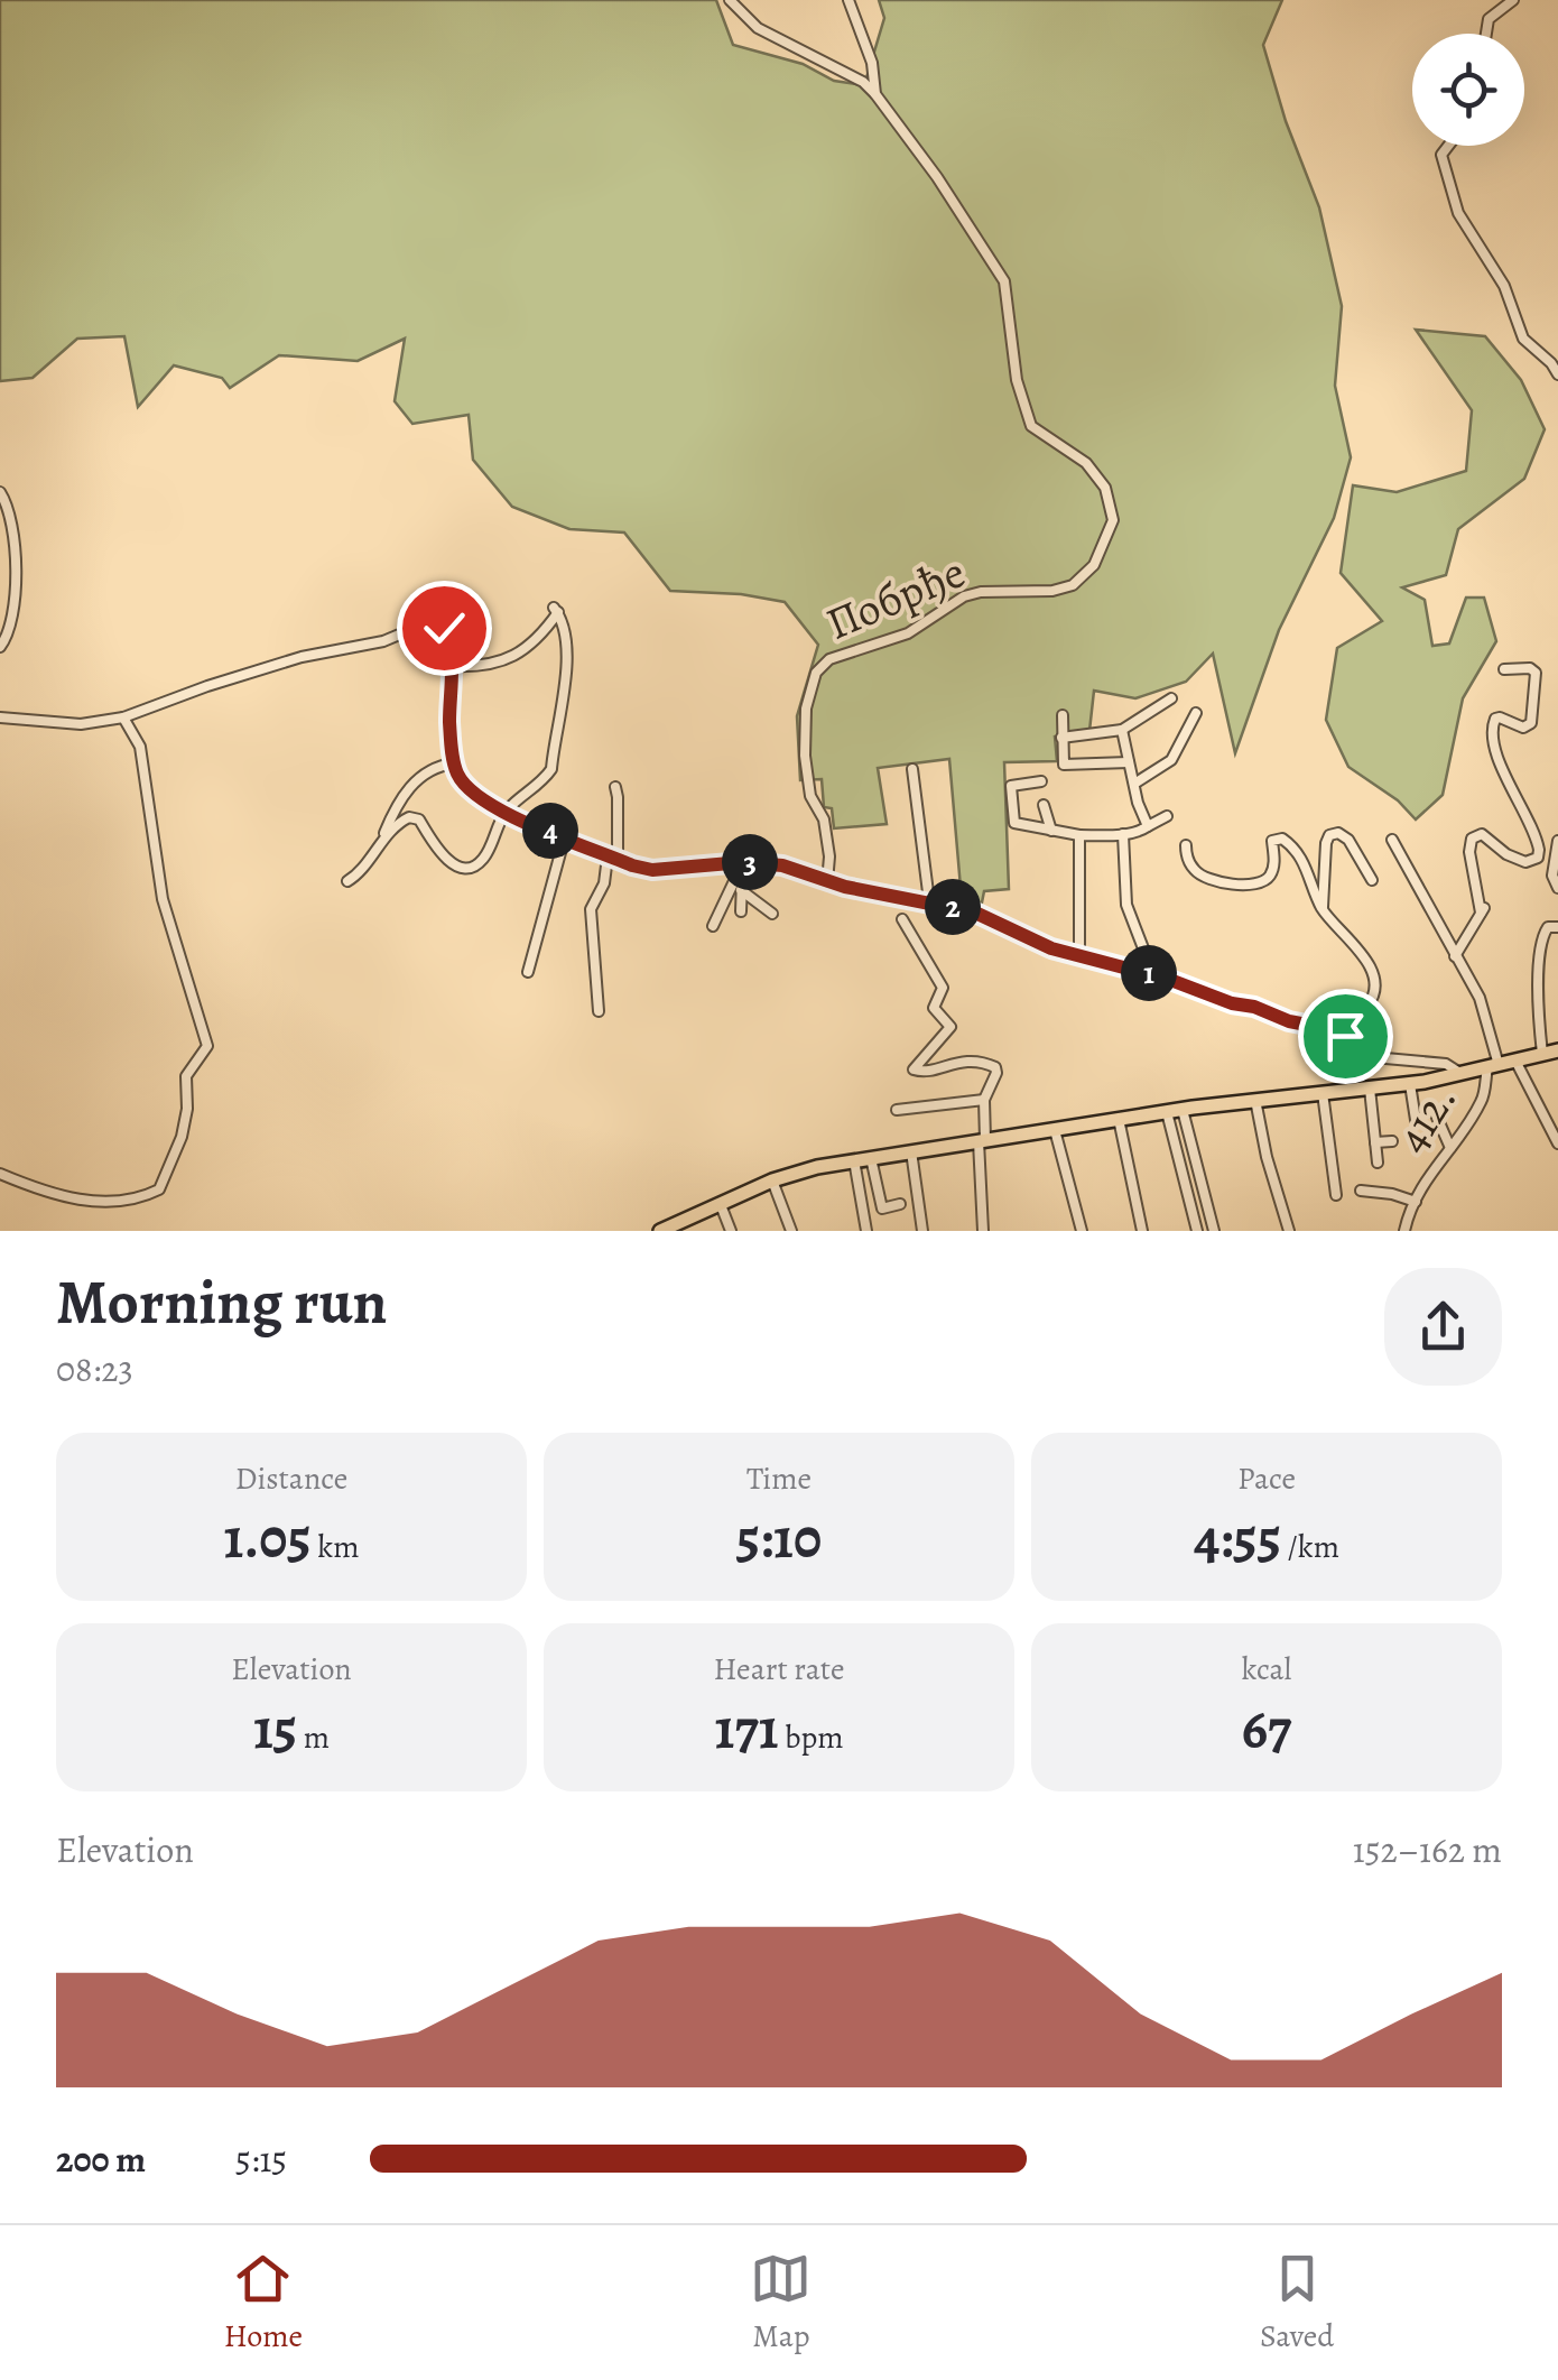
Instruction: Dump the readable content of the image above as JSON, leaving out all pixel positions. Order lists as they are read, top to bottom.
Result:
{
  "streets": {
    "street": ["Побрђе", "412."]
  },
  "page": {
    "pins": [
      "4",
      "3",
      "2",
      "1"
    ],
    "heading": ["Morning run", "08:23"],
    "stats": [
      ["Distance", "1.05 km"],
      ["Time", "5:10"],
      ["Pace", "4:55 /km"],
      ["Elevation", "15 m"],
      ["Heart rate", "171 bpm"],
      ["kcal", "67"]
    ],
    "chart": ["Elevation", "152–162 m"],
    "list": [
      {
        "name": "200 m",
        "note": "5:15"
      }
    ],
    "tabs": ["Home", "Map", "Saved"]
  }
}
